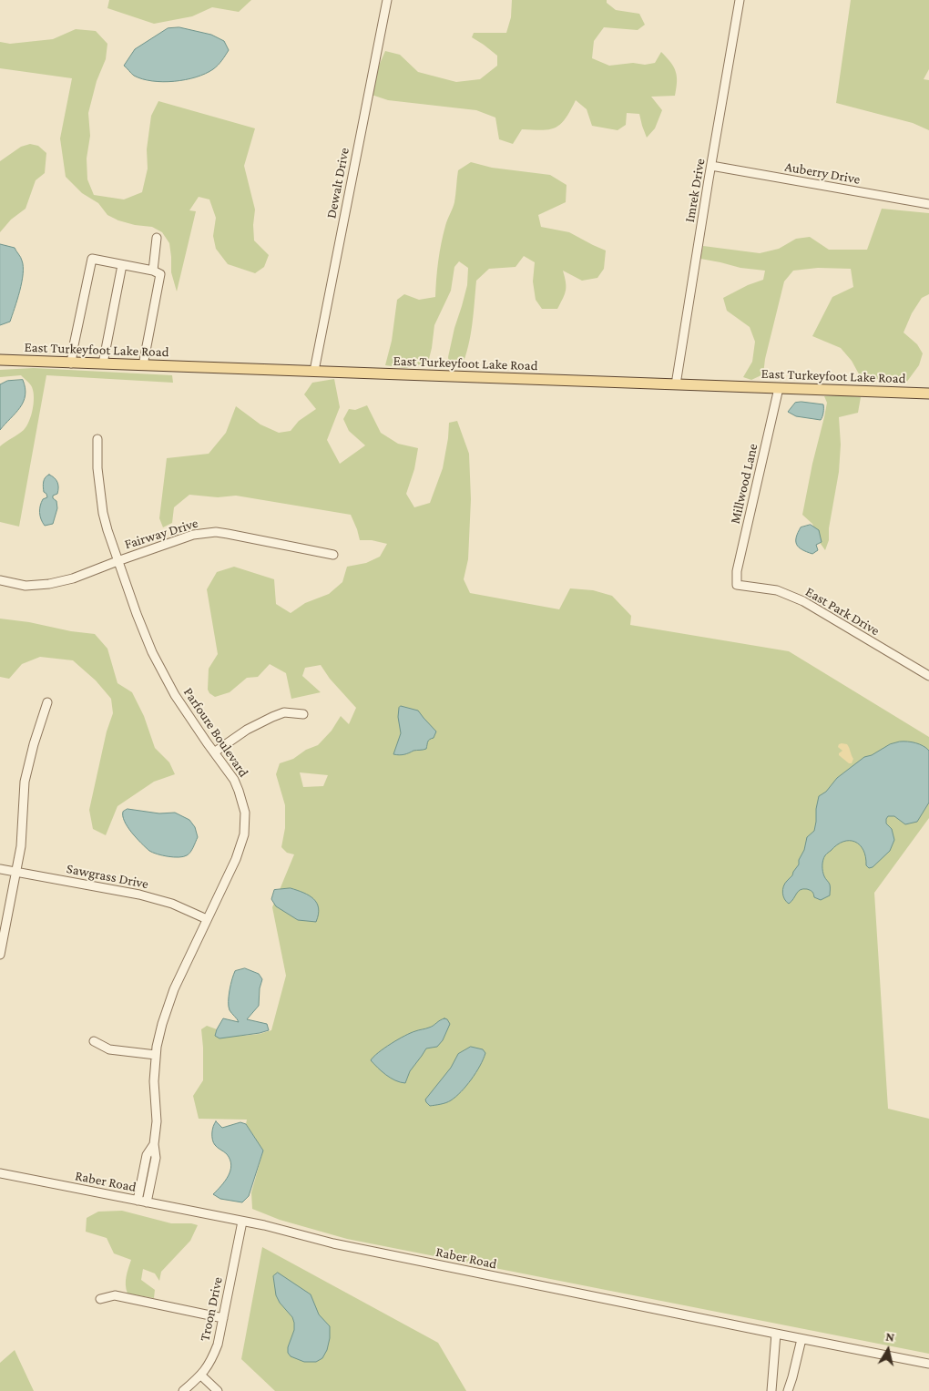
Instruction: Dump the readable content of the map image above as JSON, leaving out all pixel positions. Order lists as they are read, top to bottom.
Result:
{
  "streets": {
    "main road": ["East Turkeyfoot Lake Road"],
    "street": [
      "Auberry Drive",
      "Dewalt Drive",
      "Imrek Drive",
      "Millwood Lane",
      "Fairway Drive",
      "East Park Drive",
      "Parfoure Boulevard",
      "Sawgrass Drive",
      "Raber Road",
      "Troon Drive"
    ]
  },
  "crossings": [
    ["Auberry Drive", "Imrek Drive"],
    ["Dewalt Drive", "East Turkeyfoot Lake Road"],
    ["Imrek Drive", "East Turkeyfoot Lake Road"],
    ["East Turkeyfoot Lake Road", "Millwood Lane"],
    ["Millwood Lane", "East Park Drive"],
    ["Fairway Drive", "Parfoure Boulevard"],
    ["Parfoure Boulevard", "Sawgrass Drive"],
    ["Parfoure Boulevard", "Raber Road"],
    ["Raber Road", "Troon Drive"]
  ],
  "north": "top"
}
